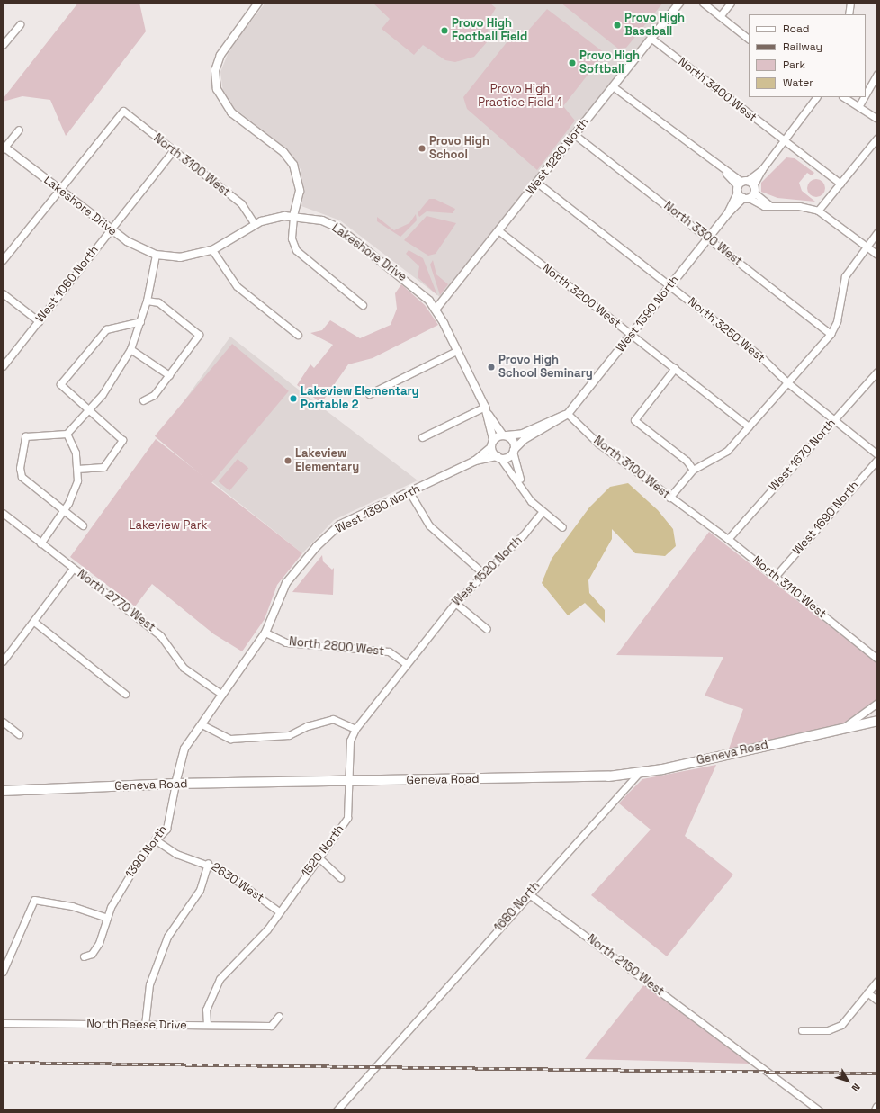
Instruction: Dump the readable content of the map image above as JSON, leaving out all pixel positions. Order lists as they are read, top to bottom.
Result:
{
  "streets": {
    "main road": ["Geneva Road"],
    "street": [
      "North 3400 West",
      "West 1280 North",
      "North 3100 West",
      "Lakeshore Drive",
      "North 3300 West",
      "West 1060 North",
      "North 3200 West",
      "West 1390 North",
      "North 3250 West",
      "West 1670 North",
      "West 1690 North",
      "West 1520 North",
      "North 3110 West",
      "North 2770 West",
      "North 2800 West",
      "1520 North",
      "1390 North",
      "2630 West",
      "1680 North",
      "North 2150 West",
      "North Reese Drive"
    ]
  },
  "crossings": [
    ["North 3400 West", "West 1280 North"],
    ["North 3400 West", "West 1390 North"],
    ["West 1280 North", "Lakeshore Drive"],
    ["West 1280 North", "North 3300 West"],
    ["West 1280 North", "North 3200 West"],
    ["West 1280 North", "North 3250 West"],
    ["North 3100 West", "Lakeshore Drive"],
    ["North 3100 West", "West 1060 North"],
    ["North 3100 West", "West 1390 North"],
    ["North 3100 West", "North 3110 West"],
    ["Lakeshore Drive", "West 1060 North"],
    ["Lakeshore Drive", "West 1390 North"],
    ["North 3300 West", "West 1390 North"],
    ["North 3200 West", "West 1390 North"],
    ["West 1390 North", "North 3250 West"],
    ["West 1390 North", "North 2800 West"],
    ["West 1390 North", "1390 North"],
    ["North 3250 West", "West 1670 North"],
    ["West 1670 North", "North 3110 West"],
    ["West 1690 North", "North 3110 West"],
    ["West 1520 North", "North 2800 West"],
    ["West 1520 North", "1520 North"],
    ["North 2770 West", "1390 North"],
    ["North 2800 West", "1520 North"],
    ["North 2800 West", "1390 North"],
    ["Geneva Road", "1520 North"],
    ["Geneva Road", "1390 North"],
    ["Geneva Road", "1680 North"],
    ["1520 North", "2630 West"],
    ["1520 North", "North Reese Drive"],
    ["1390 North", "2630 West"],
    ["1680 North", "North 2150 West"]
  ],
  "parks": ["Provo High Practice Field 1", "Lakeview Park"],
  "places": [
    "Provo High Baseball",
    "Provo High Football Field",
    "Provo High Softball",
    "Provo High School",
    "Provo High School Seminary",
    "Lakeview Elementary Portable 2",
    "Lakeview Elementary"
  ],
  "legend": [
    "Road",
    "Railway",
    "Park",
    "Water"
  ],
  "north": "bottom right"
}
